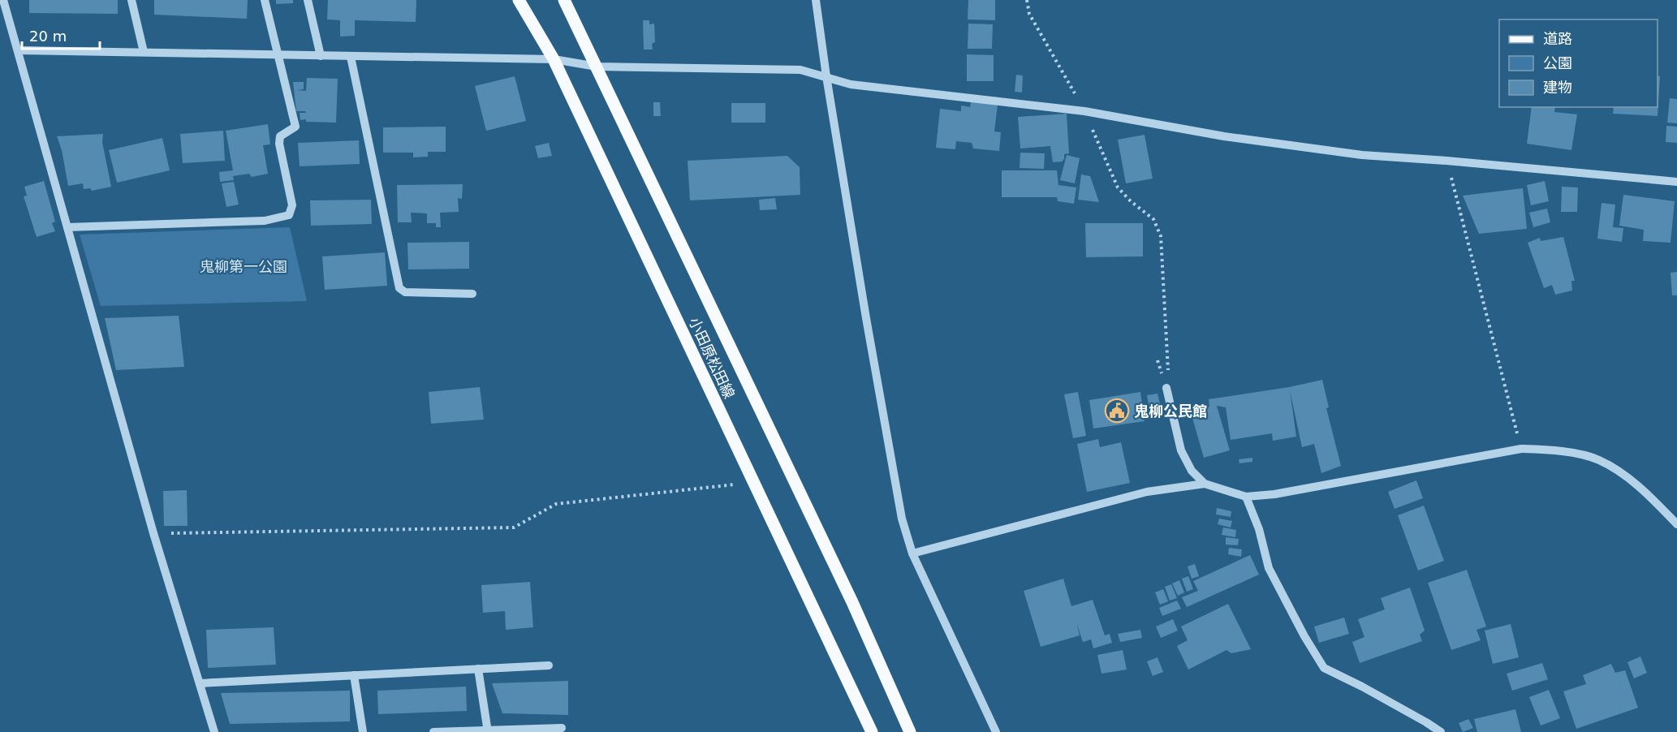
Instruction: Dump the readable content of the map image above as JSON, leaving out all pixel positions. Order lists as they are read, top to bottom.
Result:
{
  "streets": {
    "main road": ["小田原松田線"]
  },
  "parks": ["鬼柳第一公園"],
  "places": {
    "public building": ["鬼柳公民館"]
  },
  "legend": ["道路", "公園", "建物"],
  "scale_bar": "20 m"
}
